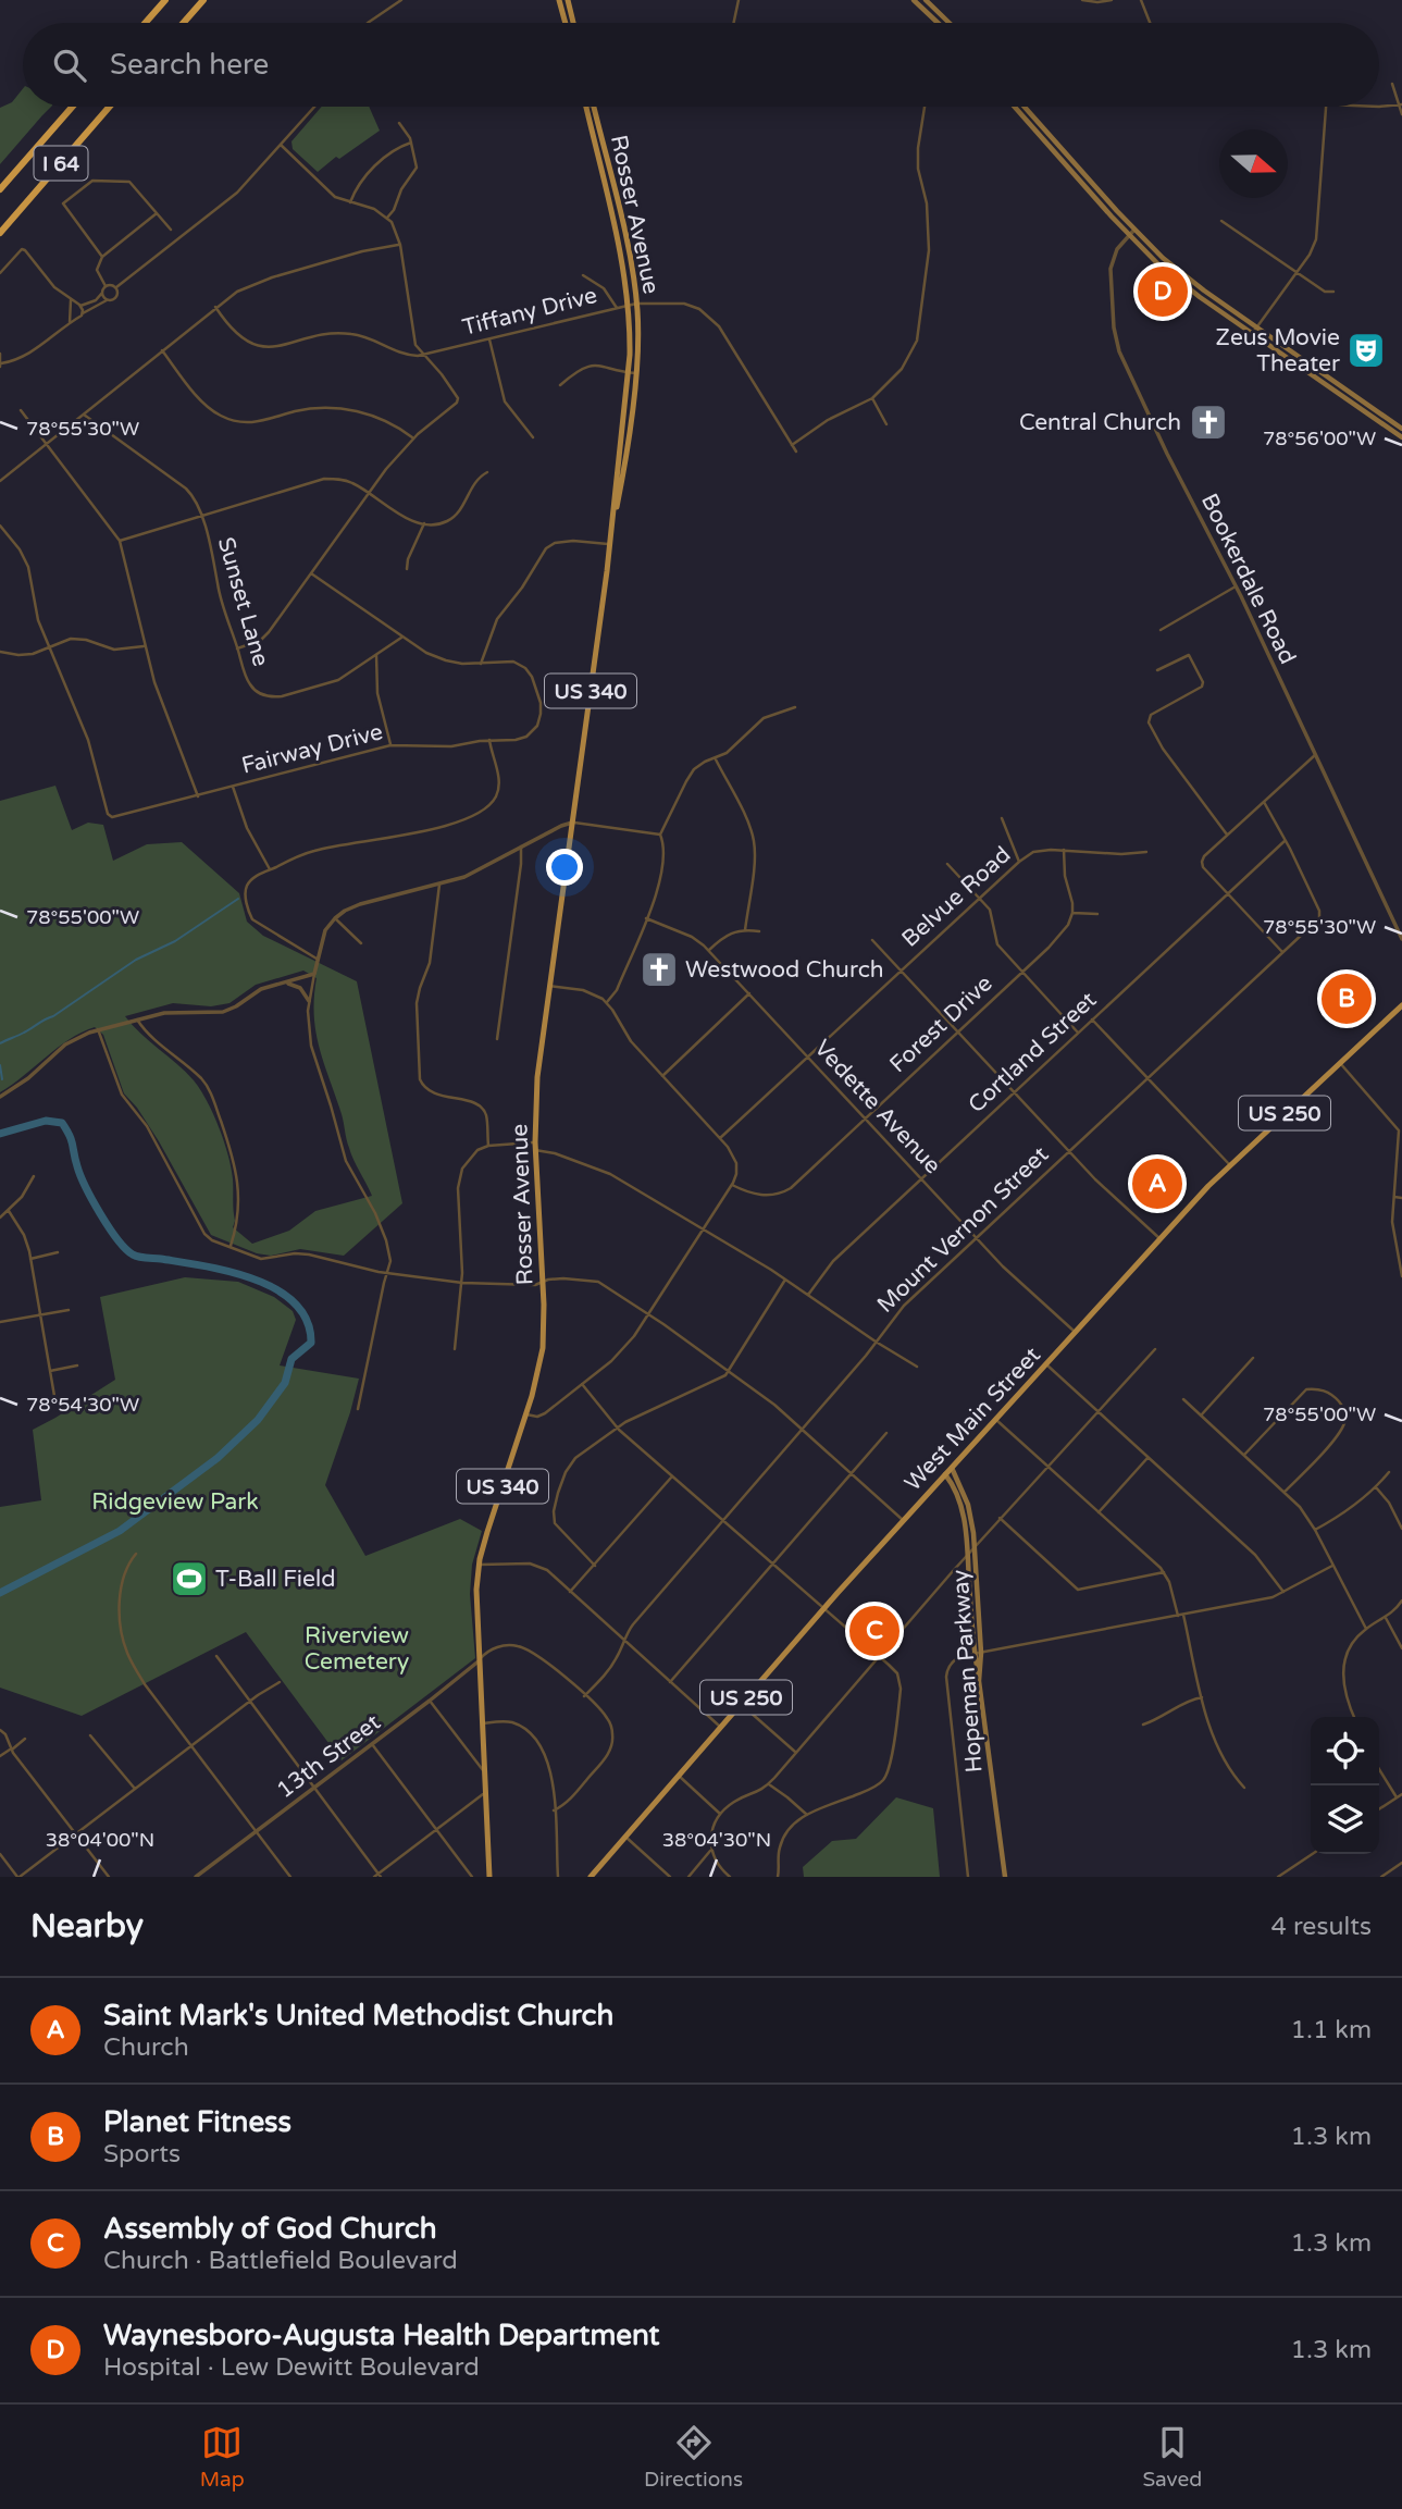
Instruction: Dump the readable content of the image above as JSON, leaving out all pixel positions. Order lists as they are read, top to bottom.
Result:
{
  "streets": {
    "highway": ["I 64"],
    "main road": [
      "Rosser Avenue",
      "US 340",
      "US 250",
      "West Main Street",
      "Hopeman Parkway"
    ],
    "street": [
      "Tiffany Drive",
      "Bookerdale Road",
      "Sunset Lane",
      "Fairway Drive",
      "Belvue Road",
      "Forest Drive",
      "Cortland Street",
      "Vedette Avenue",
      "Mount Vernon Street",
      "13th Street"
    ]
  },
  "crossings": [
    ["Rosser Avenue", "Tiffany Drive"],
    ["Rosser Avenue", "13th Street"],
    ["Sunset Lane", "Fairway Drive"],
    ["Belvue Road", "Vedette Avenue"],
    ["Forest Drive", "Vedette Avenue"],
    ["Cortland Street", "Vedette Avenue"],
    ["Cortland Street", "Mount Vernon Street"],
    ["Vedette Avenue", "Mount Vernon Street"],
    ["Vedette Avenue", "West Main Street"],
    ["West Main Street", "Hopeman Parkway"]
  ],
  "parks": ["Ridgeview Park", "Riverview Cemetery"],
  "places": {
    "theatre": ["Zeus Movie Theater"],
    "church": ["Central Church", "Westwood Church"],
    "sports": ["T-Ball Field"]
  },
  "north": "right",
  "page": {
    "search": "Search here",
    "pins": [
      "D",
      "B",
      "A",
      "C"
    ],
    "heading": ["Nearby", "4 results"],
    "list": [
      {
        "mark": "A",
        "name": "Saint Mark's United Methodist Church",
        "note": "Church",
        "value": "1.1 km"
      },
      {
        "mark": "B",
        "name": "Planet Fitness",
        "note": "Sports",
        "value": "1.3 km"
      },
      {
        "mark": "C",
        "name": "Assembly of God Church",
        "note": "Church · Battlefield Boulevard",
        "value": "1.3 km"
      },
      {
        "mark": "D",
        "name": "Waynesboro-Augusta Health Department",
        "note": "Hospital · Lew Dewitt Boulevard",
        "value": "1.3 km"
      }
    ],
    "nav": ["Map", "Directions", "Saved"]
  },
  "coordinates": [
    "78°55'30\"W",
    "78°56'00\"W",
    "78°55'00\"W",
    "78°54'30\"W",
    "38°04'00\"N",
    "38°04'30\"N"
  ]
}
